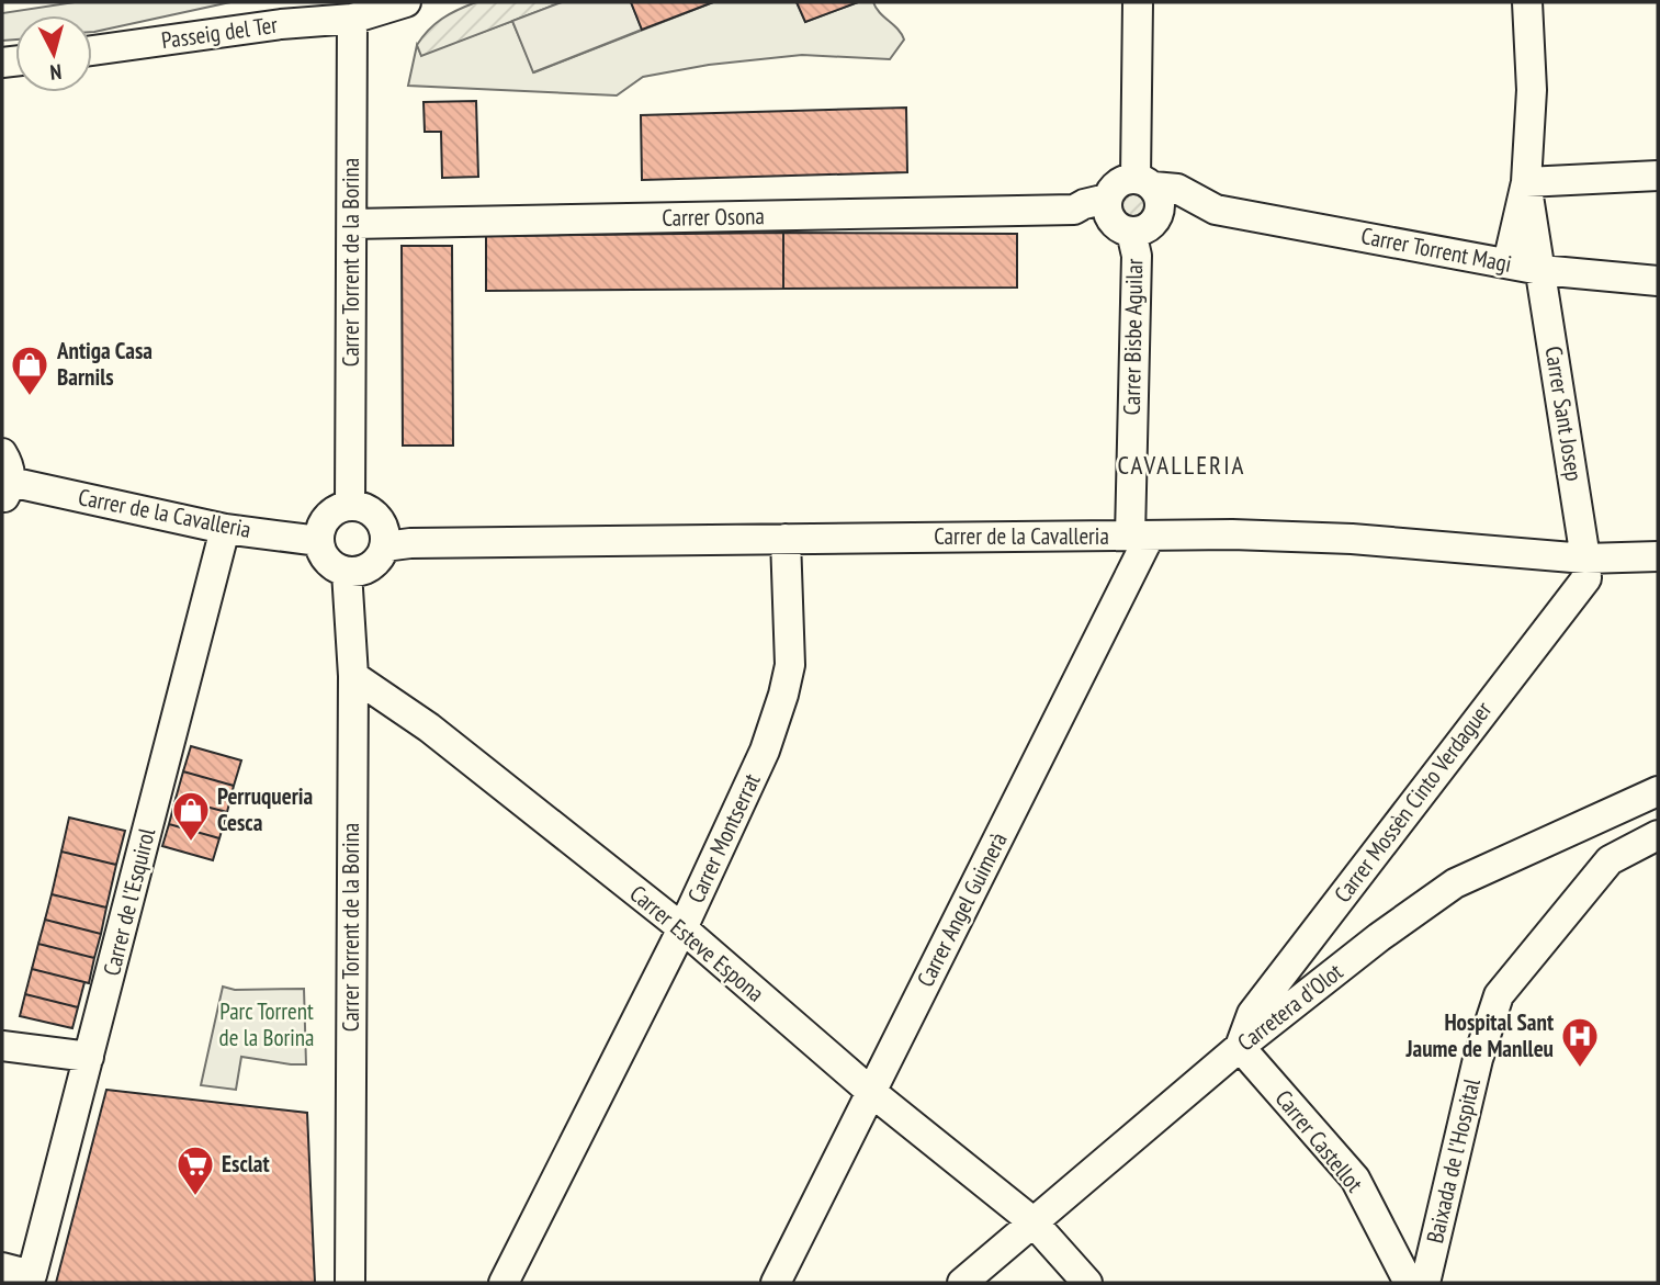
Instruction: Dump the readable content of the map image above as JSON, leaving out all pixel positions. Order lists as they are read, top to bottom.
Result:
{
  "streets": {
    "street": [
      "Passeig del Ter",
      "Carrer Osona",
      "Carrer Torrent Magi",
      "Carrer Torrent de la Borina",
      "Carrer Bisbe Aguilar",
      "Carrer Sant Josep",
      "Carrer de la Cavalleria",
      "Carrer Mossèn Cinto Verdaguer",
      "Carrer Montserrat",
      "Carrer de l'Esquirol",
      "Carrer Angel Guimerà",
      "Carrer Esteve Espona",
      "Carretera d'Olot",
      "Carrer Castellot",
      "Baixada de l'Hospital"
    ]
  },
  "crossings": [
    ["Passeig del Ter", "Carrer Torrent de la Borina"],
    ["Carrer Osona", "Carrer Torrent Magi"],
    ["Carrer Osona", "Carrer Torrent de la Borina"],
    ["Carrer Osona", "Carrer Bisbe Aguilar"],
    ["Carrer Torrent Magi", "Carrer Bisbe Aguilar"],
    ["Carrer Torrent Magi", "Carrer Sant Josep"],
    ["Carrer Torrent de la Borina", "Carrer de la Cavalleria"],
    ["Carrer Torrent de la Borina", "Carrer Esteve Espona"],
    ["Carrer Bisbe Aguilar", "Carrer de la Cavalleria"],
    ["Carrer Bisbe Aguilar", "Carrer Angel Guimerà"],
    ["Carrer Sant Josep", "Carrer de la Cavalleria"],
    ["Carrer Sant Josep", "Carrer Mossèn Cinto Verdaguer"],
    ["Carrer de la Cavalleria", "Carrer Mossèn Cinto Verdaguer"],
    ["Carrer de la Cavalleria", "Carrer Montserrat"],
    ["Carrer de la Cavalleria", "Carrer de l'Esquirol"],
    ["Carrer de la Cavalleria", "Carrer Angel Guimerà"],
    ["Carrer Mossèn Cinto Verdaguer", "Carretera d'Olot"],
    ["Carrer Mossèn Cinto Verdaguer", "Carrer Castellot"],
    ["Carrer Montserrat", "Carrer Esteve Espona"],
    ["Carrer Angel Guimerà", "Carrer Esteve Espona"],
    ["Carrer Esteve Espona", "Carretera d'Olot"],
    ["Carretera d'Olot", "Carrer Castellot"]
  ],
  "districts": ["CAVALLERIA"],
  "parks": ["Parc Torrent de la Borina"],
  "places": {
    "shop": ["Antiga Casa Barnils", "Perruqueria Cesca"],
    "hospital": ["Hospital Sant Jaume de Manlleu"],
    "supermarket": ["Esclat"]
  },
  "north": "bottom"
}
